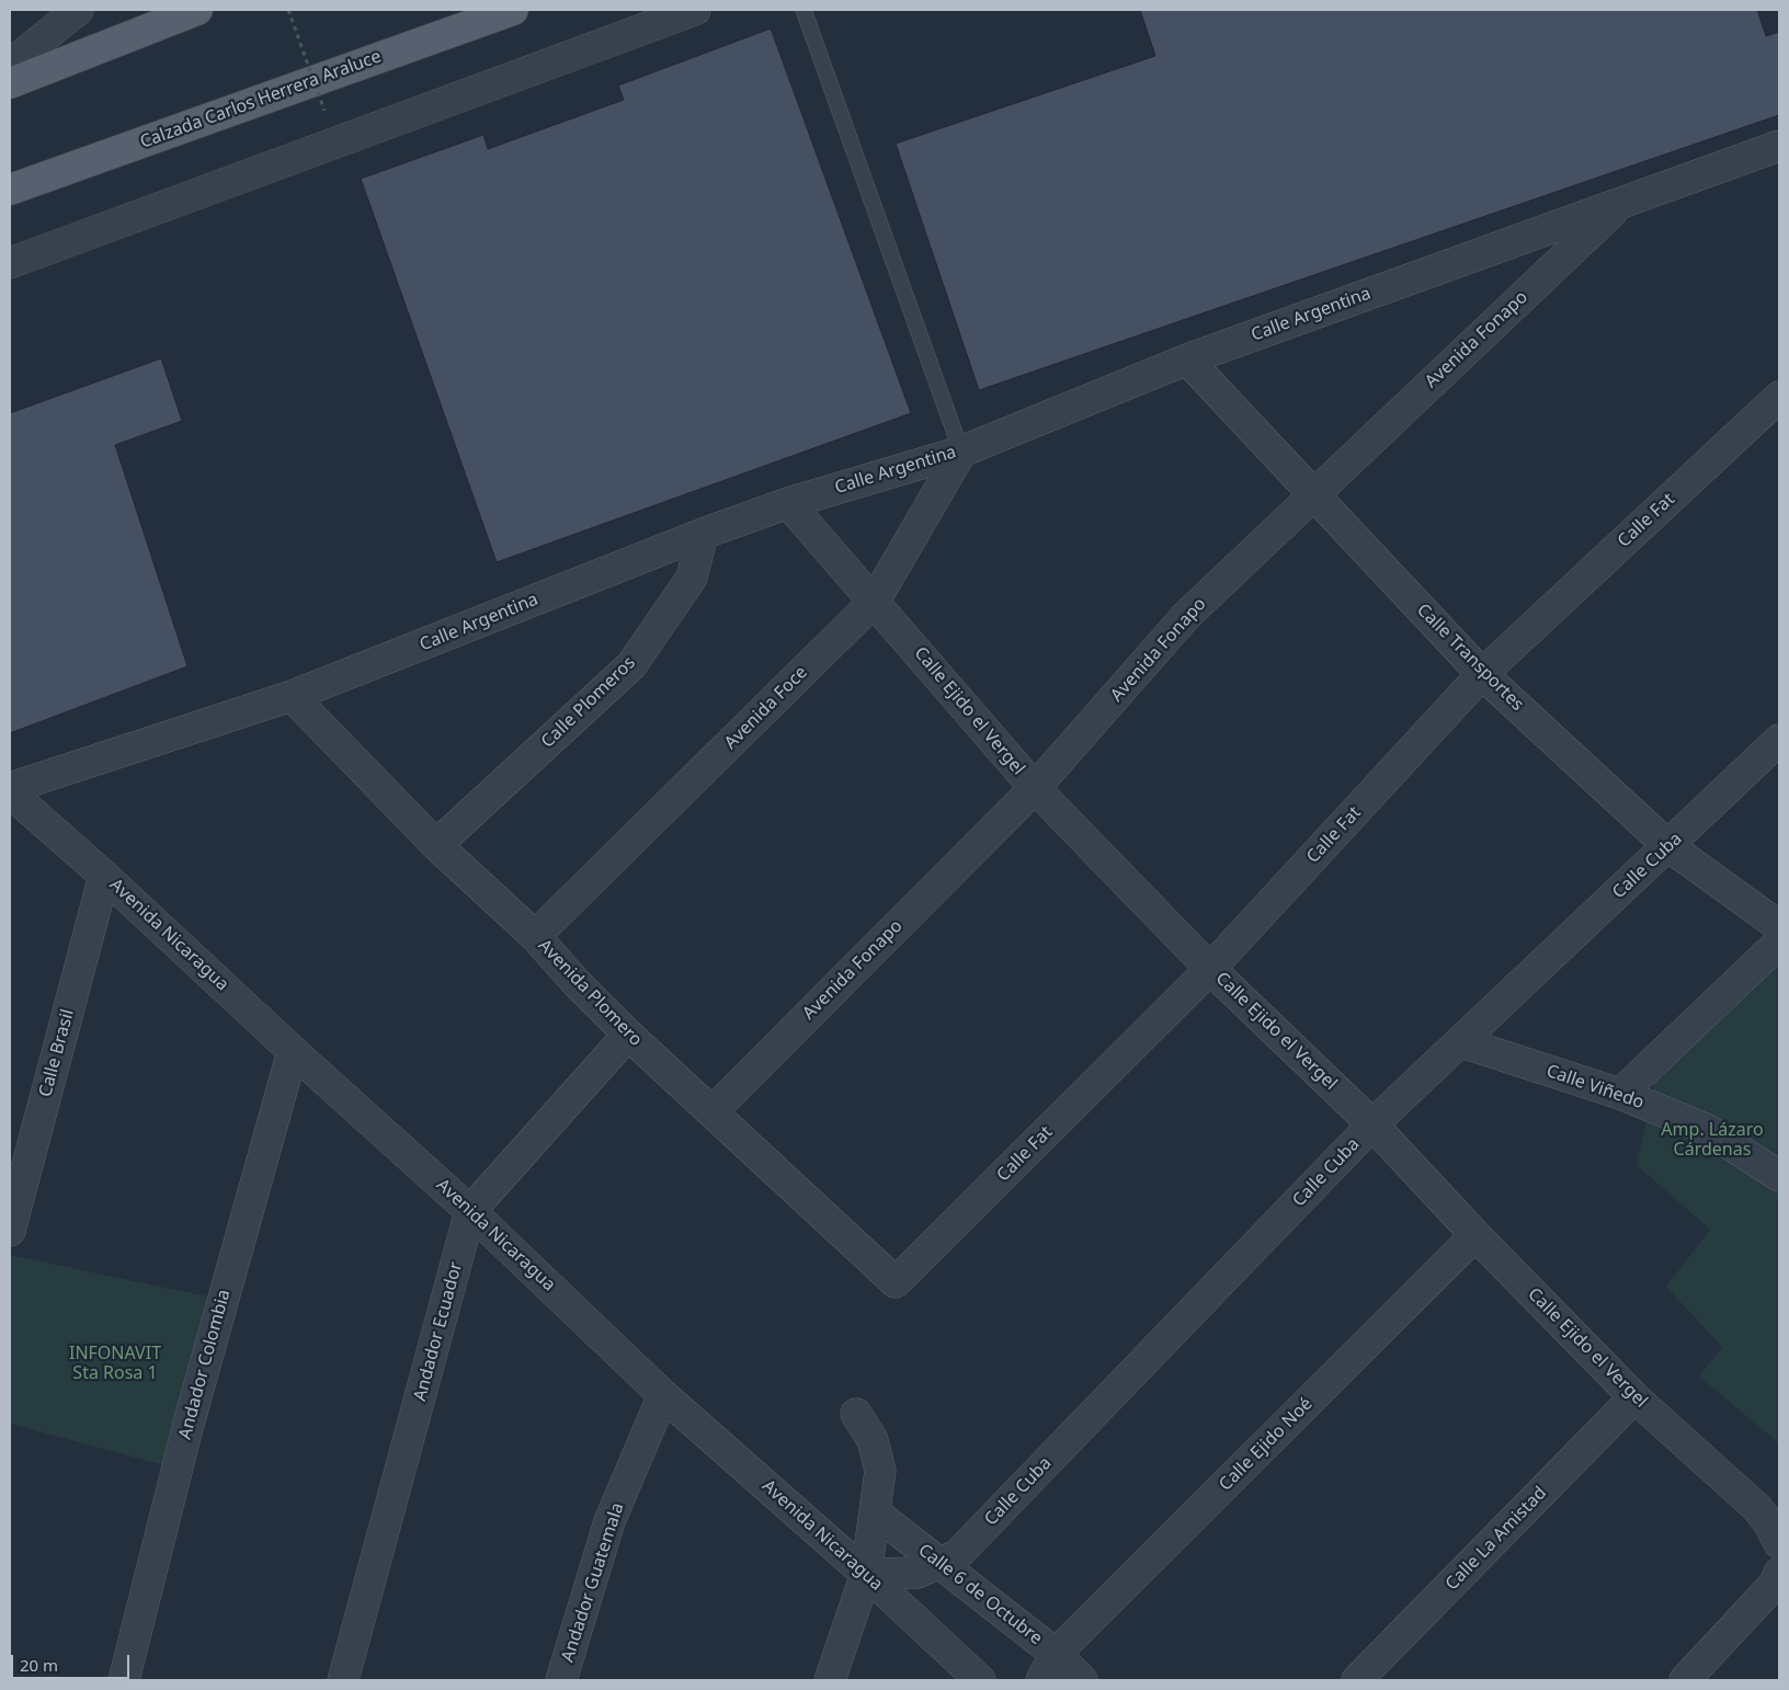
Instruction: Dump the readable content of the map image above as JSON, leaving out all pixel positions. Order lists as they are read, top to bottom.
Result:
{
  "streets": {
    "main road": ["Calzada Carlos Herrera Araluce"],
    "street": [
      "Calle Argentina",
      "Avenida Fonapo",
      "Calle Fat",
      "Calle Transportes",
      "Calle Plomeros",
      "Avenida Foce",
      "Calle Ejido el Vergel",
      "Calle Cuba",
      "Avenida Nicaragua",
      "Avenida Plomero",
      "Calle Brasil",
      "Calle Viñedo",
      "Andador Ecuador",
      "Andador Colombia",
      "Calle Ejido Noé",
      "Calle La Amistad",
      "Andador Guatemala",
      "Calle 6 de Octubre"
    ]
  },
  "crossings": [
    ["Calle Argentina", "Avenida Fonapo"],
    ["Calle Argentina", "Calle Transportes"],
    ["Calle Argentina", "Calle Plomeros"],
    ["Calle Argentina", "Avenida Foce"],
    ["Calle Argentina", "Calle Ejido el Vergel"],
    ["Calle Argentina", "Avenida Plomero"],
    ["Avenida Fonapo", "Calle Transportes"],
    ["Avenida Fonapo", "Calle Ejido el Vergel"],
    ["Avenida Fonapo", "Avenida Plomero"],
    ["Calle Fat", "Calle Transportes"],
    ["Calle Fat", "Calle Ejido el Vergel"],
    ["Calle Fat", "Avenida Plomero"],
    ["Calle Transportes", "Calle Cuba"],
    ["Calle Plomeros", "Avenida Plomero"],
    ["Avenida Foce", "Calle Ejido el Vergel"],
    ["Avenida Foce", "Avenida Plomero"],
    ["Calle Ejido el Vergel", "Calle Cuba"],
    ["Calle Ejido el Vergel", "Calle Ejido Noé"],
    ["Calle Ejido el Vergel", "Calle La Amistad"],
    ["Calle Cuba", "Avenida Nicaragua"],
    ["Calle Cuba", "Calle Viñedo"],
    ["Calle Cuba", "Calle 6 de Octubre"],
    ["Avenida Nicaragua", "Calle Brasil"],
    ["Avenida Nicaragua", "Andador Ecuador"],
    ["Avenida Nicaragua", "Andador Colombia"],
    ["Avenida Nicaragua", "Andador Guatemala"],
    ["Avenida Plomero", "Andador Ecuador"],
    ["Calle Ejido Noé", "Calle 6 de Octubre"]
  ],
  "parks": ["Amp. Lázaro Cárdenas", "INFONAVIT Sta Rosa 1"],
  "scale_bar": "20 m"
}
